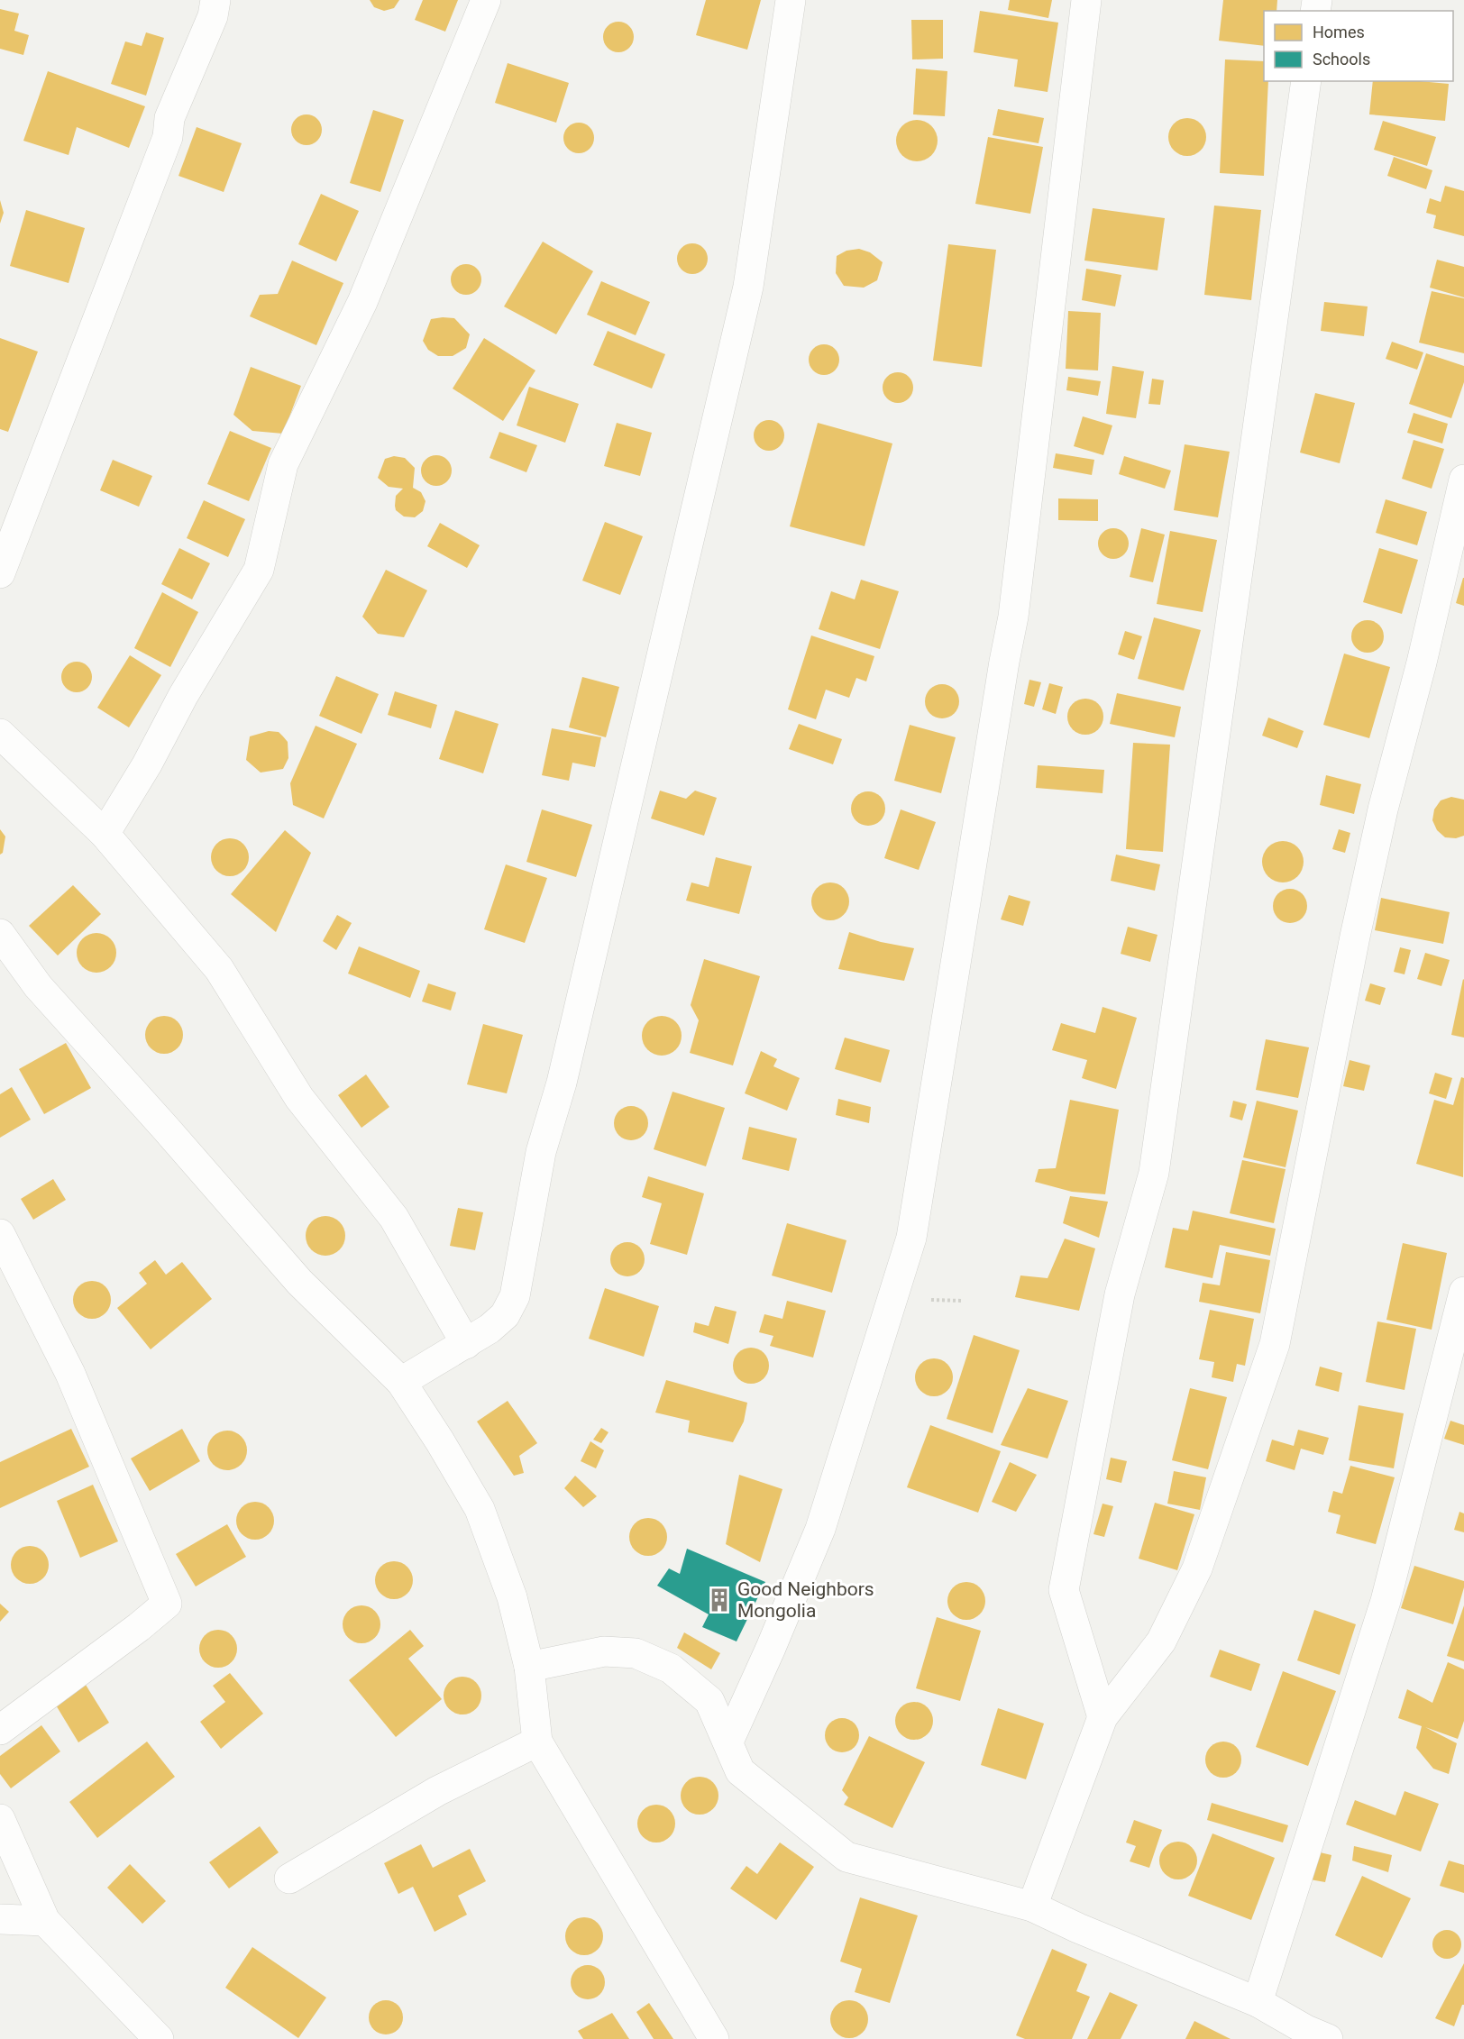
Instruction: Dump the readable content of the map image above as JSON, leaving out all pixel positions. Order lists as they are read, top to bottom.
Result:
{
  "places": {
    "building": ["Good Neighbors Mongolia"]
  },
  "legend": ["Homes", "Schools"]
}
